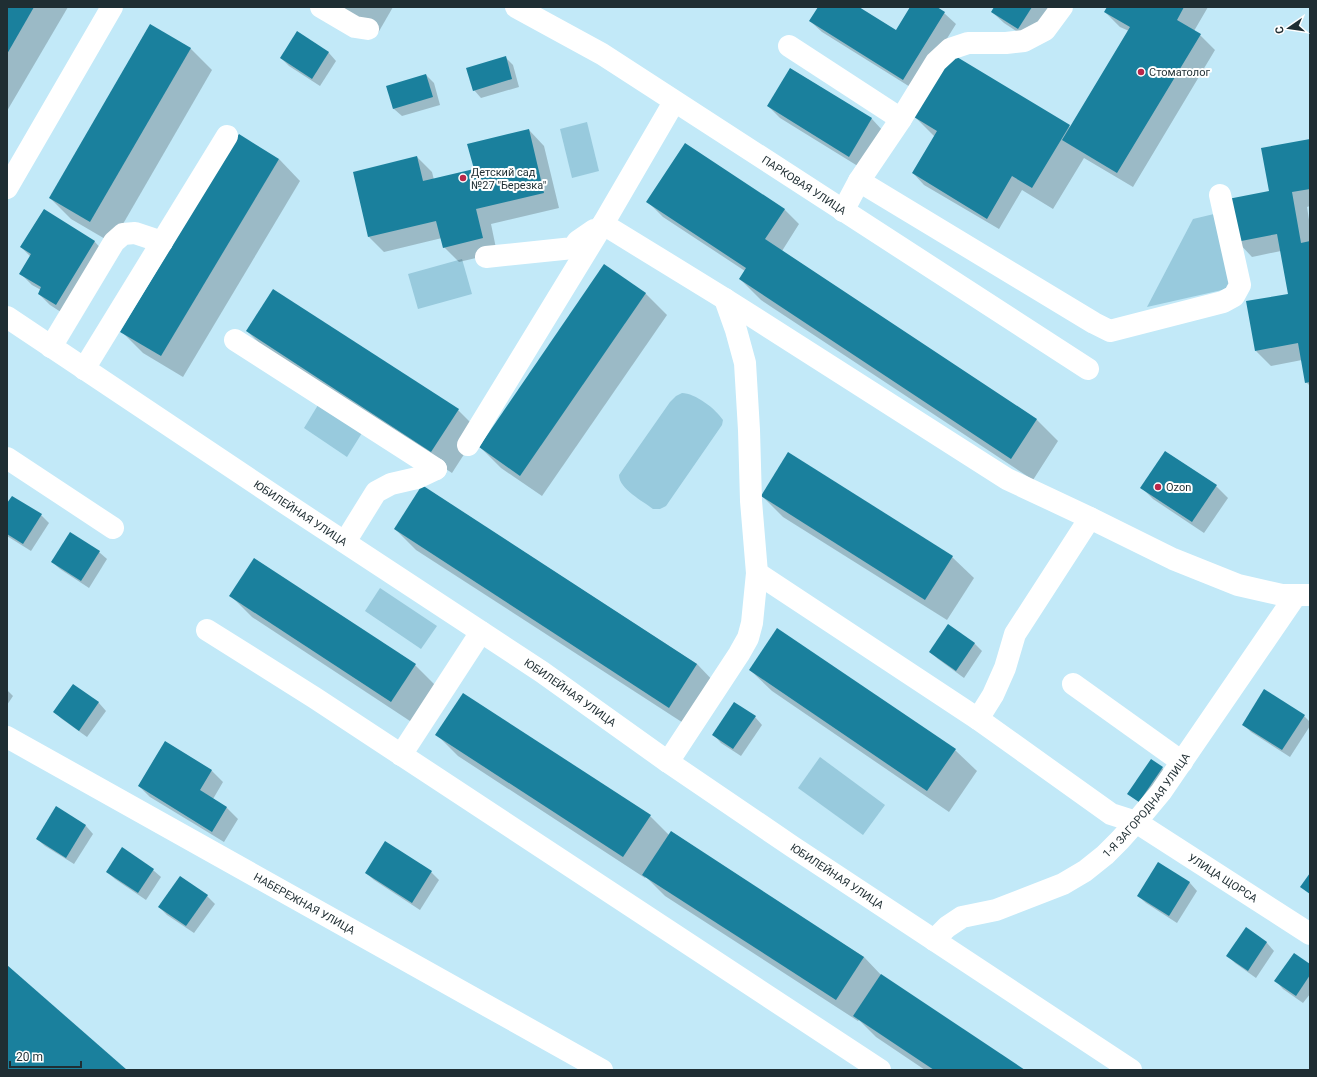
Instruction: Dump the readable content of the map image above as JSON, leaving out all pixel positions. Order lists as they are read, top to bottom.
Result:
{
  "streets": {
    "street": [
      "ПАРКОВАЯ УЛИЦА",
      "ЮБИЛЕЙНАЯ УЛИЦА",
      "1-Я ЗАГОРОДНАЯ УЛИЦА",
      "УЛИЦА ЩОРСА",
      "НАБЕРЕЖНАЯ УЛИЦА"
    ]
  },
  "crossings": [
    ["ЮБИЛЕЙНАЯ УЛИЦА", "1-Я ЗАГОРОДНАЯ УЛИЦА"],
    ["1-Я ЗАГОРОДНАЯ УЛИЦА", "УЛИЦА ЩОРСА"]
  ],
  "places": ["Стоматолог", "Детский сад №27 \"Березка\"", "Ozon"],
  "scale_bar": "20 m",
  "north": "left"
}
